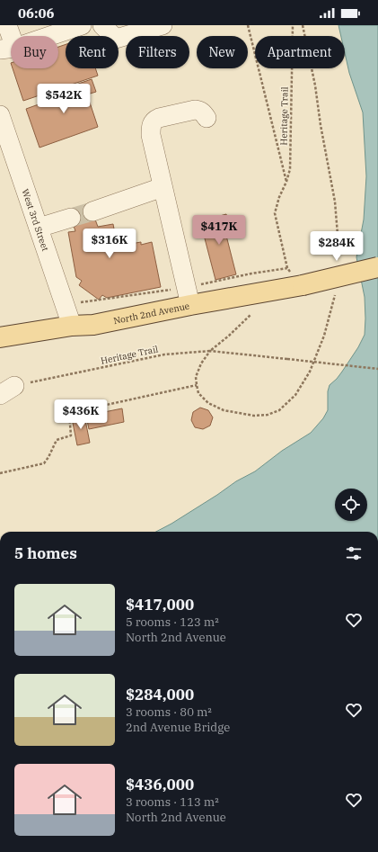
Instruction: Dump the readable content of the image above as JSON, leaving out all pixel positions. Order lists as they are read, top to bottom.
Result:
{
  "streets": {
    "main road": ["North 2nd Avenue"],
    "street": ["West 3rd Street"],
    "path": ["Heritage Trail"]
  },
  "crossings": [
    ["West 3rd Street", "North 2nd Avenue"]
  ],
  "page": {
    "status": "06:06",
    "chip": [
      "Buy",
      "Rent",
      "Filters",
      "New",
      "Apartment"
    ],
    "price": [
      "$542K",
      "$417K",
      "$316K",
      "$284K",
      "$436K"
    ],
    "heading": "5 homes",
    "list": [
      {
        "name": "$417,000",
        "note": "5 rooms · 123 m² · North 2nd Avenue"
      },
      {
        "name": "$284,000",
        "note": "3 rooms · 80 m² · 2nd Avenue Bridge"
      },
      {
        "name": "$436,000",
        "note": "3 rooms · 113 m² · North 2nd Avenue"
      }
    ]
  }
}
